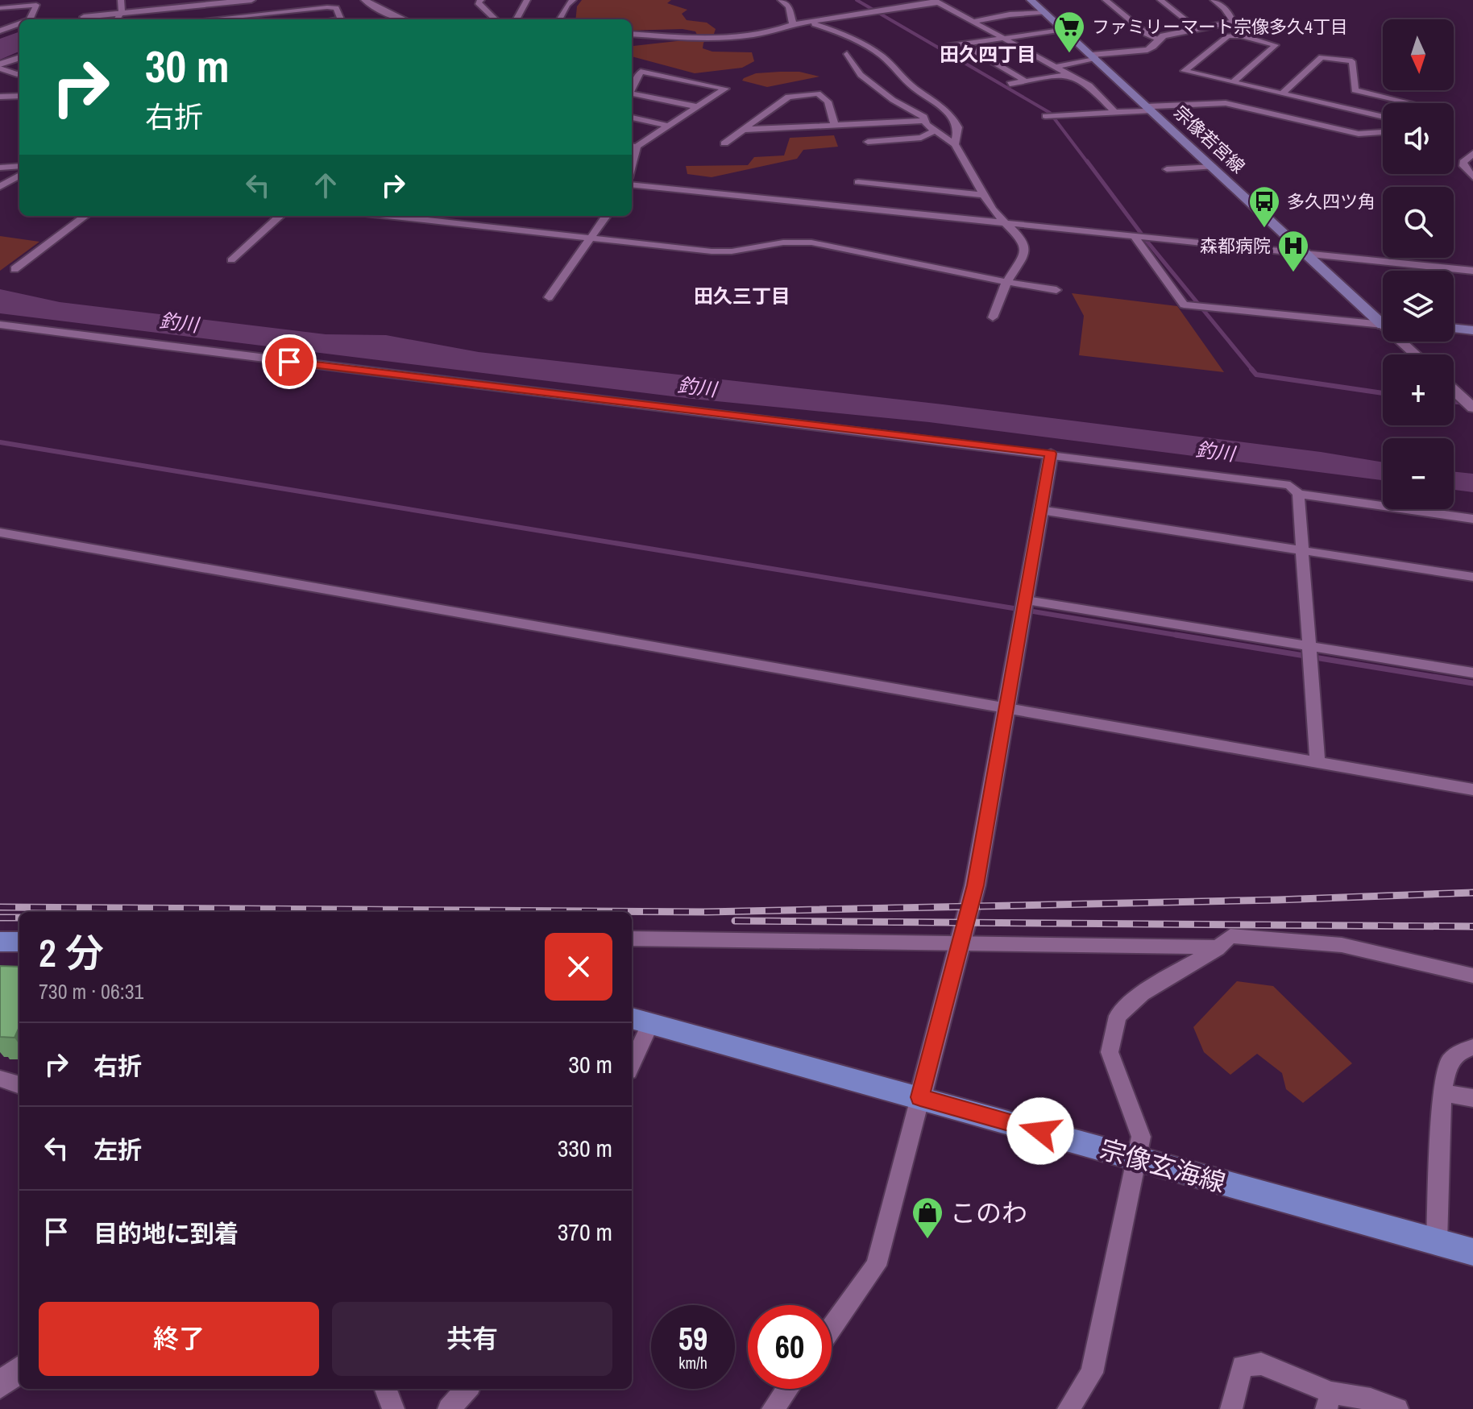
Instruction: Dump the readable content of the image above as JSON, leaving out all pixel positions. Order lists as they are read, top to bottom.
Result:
{
  "streets": {
    "main road": ["宗像若宮線", "宗像玄海線"]
  },
  "districts": ["田久四丁目", "田久三丁目"],
  "water": ["釣川"],
  "places": {
    "supermarket": ["ファミリーマート宗像多久4丁目"],
    "bus stop": ["多久四ツ角"],
    "hospital": ["森都病院"],
    "shop": ["このわ"]
  },
  "north": "bottom",
  "page": {
    "map_buttons": ["+", "−"],
    "turn": ["30 m", "右折"],
    "heading": ["2 分", "730 m · 06:31"],
    "list": [
      {
        "name": "右折",
        "value": "30 m"
      },
      {
        "name": "左折",
        "value": "330 m"
      },
      {
        "name": "目的地に到着",
        "value": "370 m"
      }
    ],
    "buttons": ["終了", "共有"],
    "speed": "59 km/h",
    "limit": "60"
  }
}
